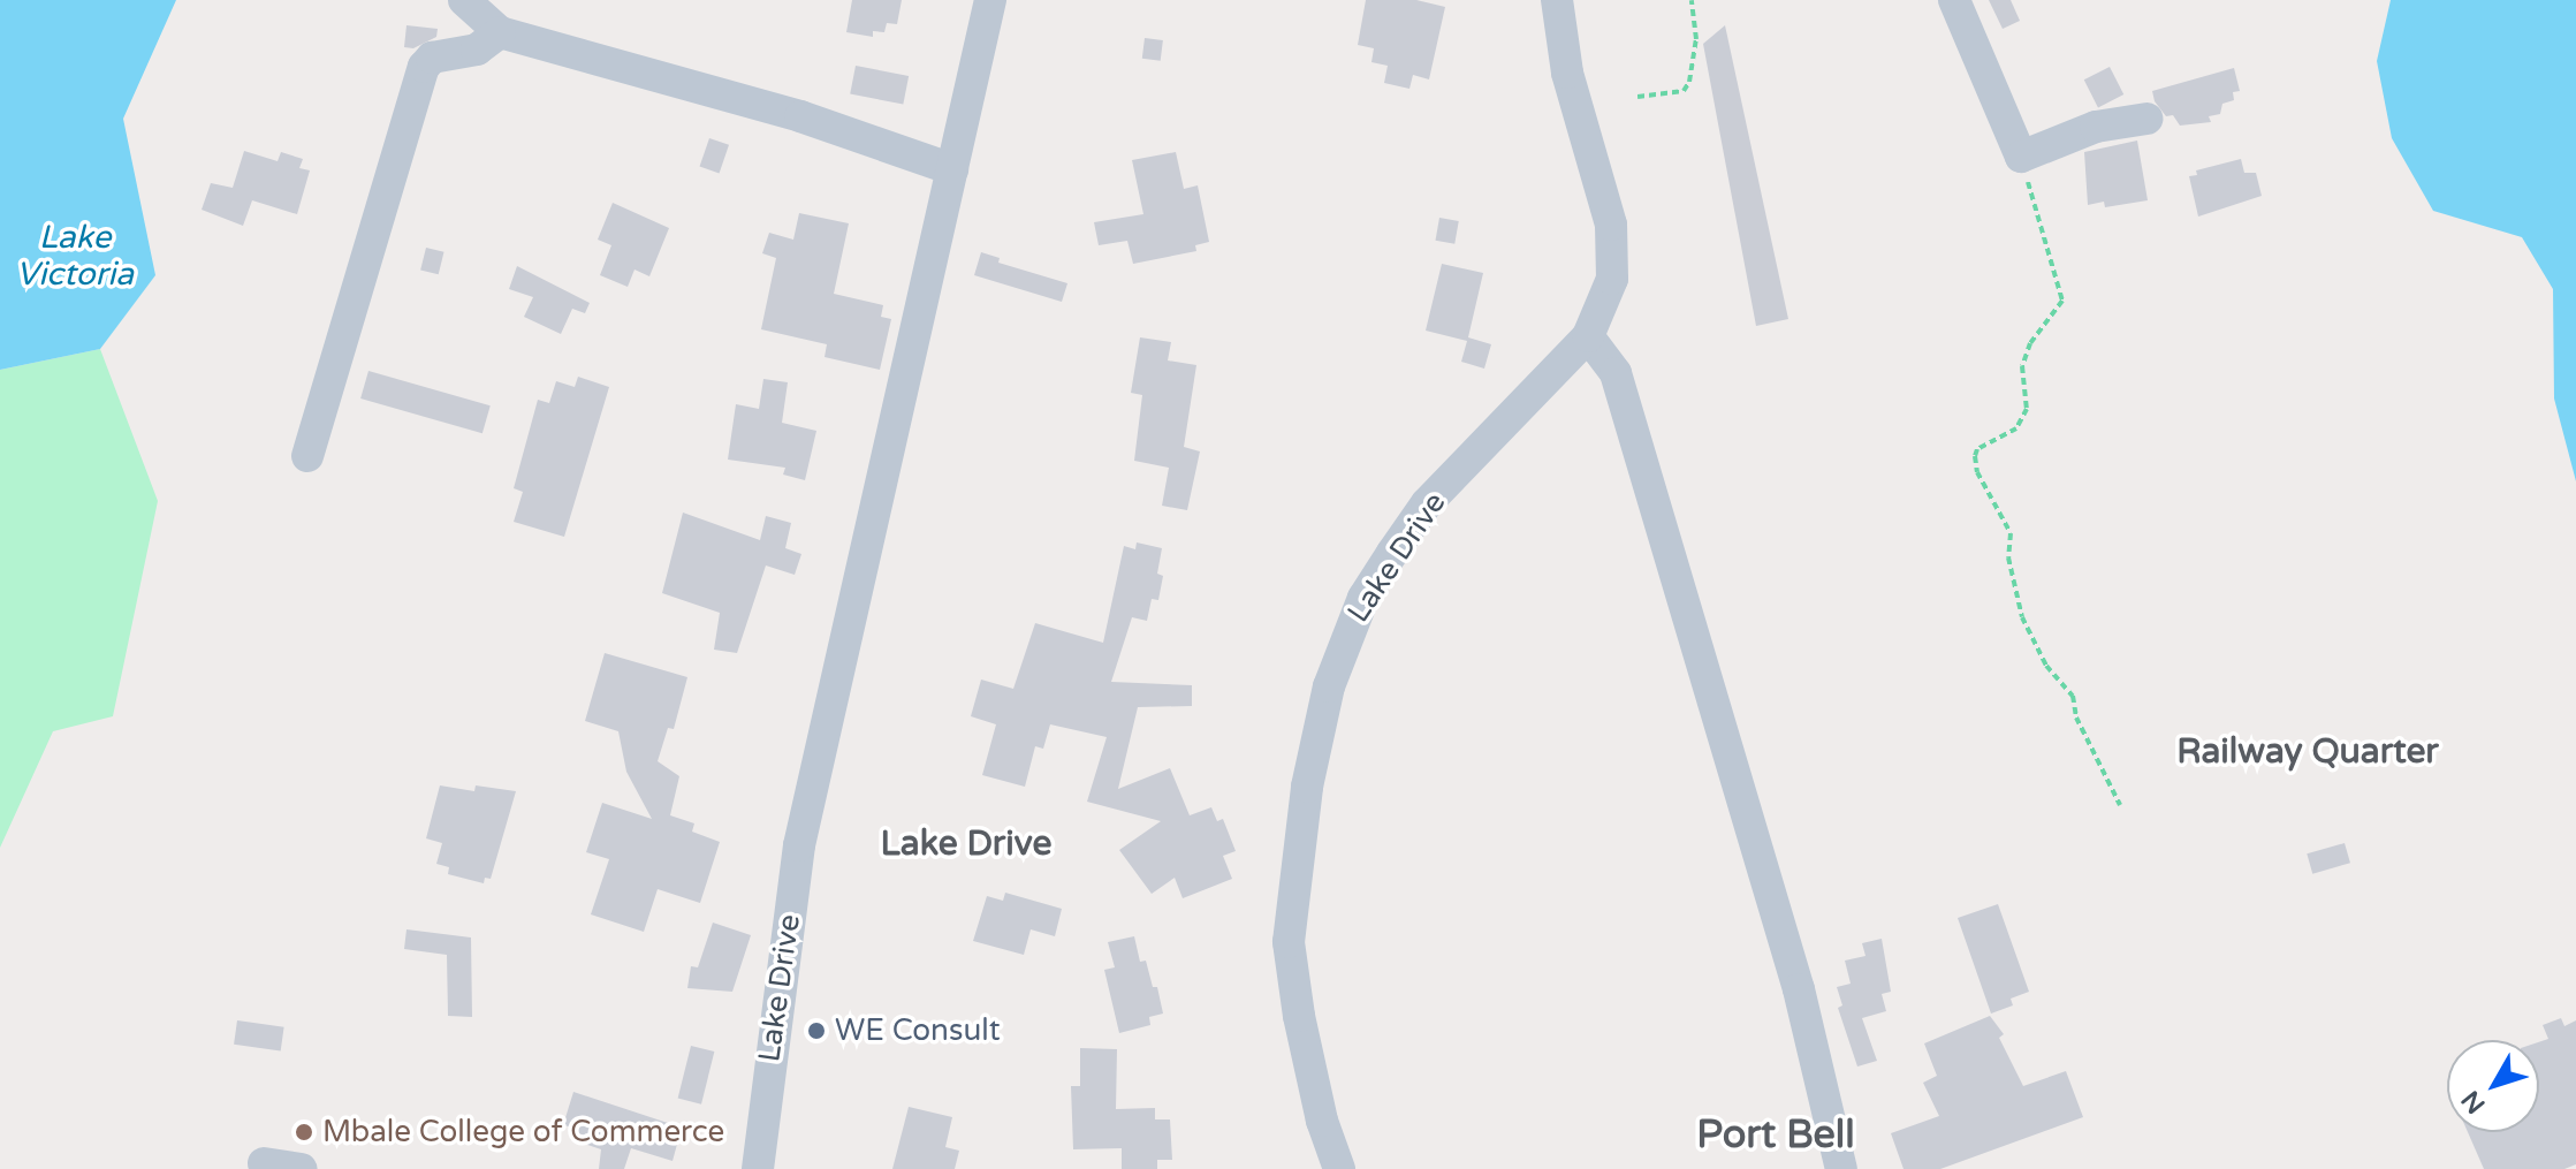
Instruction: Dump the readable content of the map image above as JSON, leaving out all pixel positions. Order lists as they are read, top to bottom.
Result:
{
  "streets": {
    "street": ["Lake Drive"]
  },
  "districts": ["Railway Quarter", "Lake Drive", "Port Bell"],
  "water": ["Lake Victoria"],
  "places": ["WE Consult", "Mbale College of Commerce"],
  "north": "bottom left"
}
